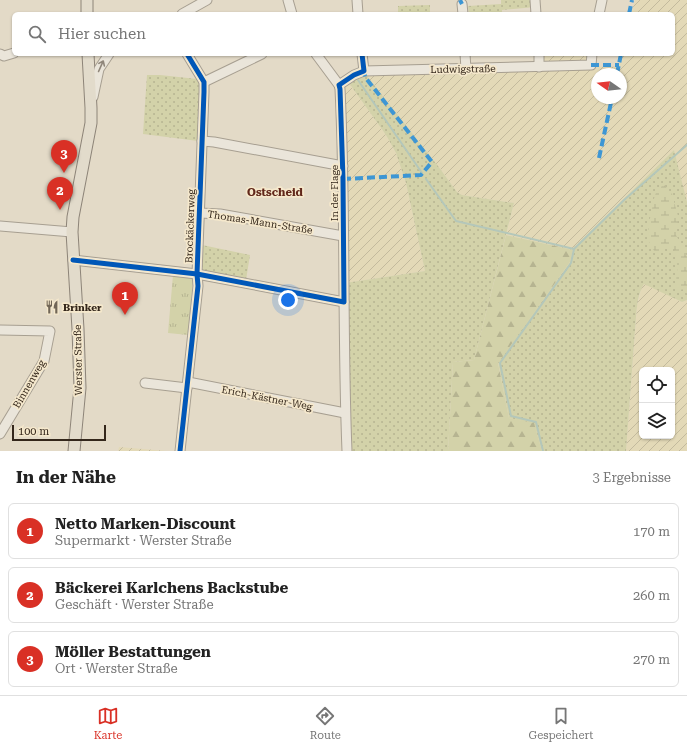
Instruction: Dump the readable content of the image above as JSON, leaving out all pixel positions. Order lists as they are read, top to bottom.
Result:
{
  "streets": {
    "main road": ["Werster Straße"],
    "street": [
      "Ludwigstraße",
      "In der Flage",
      "Thomas-Mann-Straße",
      "Brockäckerweg",
      "Binnenweg",
      "Erich-Kästner-Weg"
    ]
  },
  "crossings": [
    ["Ludwigstraße", "In der Flage"],
    ["In der Flage", "Thomas-Mann-Straße"],
    ["In der Flage", "Erich-Kästner-Weg"],
    ["Thomas-Mann-Straße", "Brockäckerweg"],
    ["Brockäckerweg", "Erich-Kästner-Weg"]
  ],
  "districts": ["Ostscheid"],
  "places": {
    "restaurant": ["Brinker"]
  },
  "scale_bar": "100 m",
  "north": "left",
  "page": {
    "search": "Hier suchen",
    "pins": ["3", "2", "1"],
    "scale": "100 m",
    "heading": ["In der Nähe", "3 Ergebnisse"],
    "list": [
      {
        "mark": "1",
        "name": "Netto Marken-Discount",
        "note": "Supermarkt · Werster Straße",
        "value": "170 m"
      },
      {
        "mark": "2",
        "name": "Bäckerei Karlchens Backstube",
        "note": "Geschäft · Werster Straße",
        "value": "260 m"
      },
      {
        "mark": "3",
        "name": "Möller Bestattungen",
        "note": "Ort · Werster Straße",
        "value": "270 m"
      }
    ],
    "nav": ["Karte", "Route", "Gespeichert"]
  }
}
